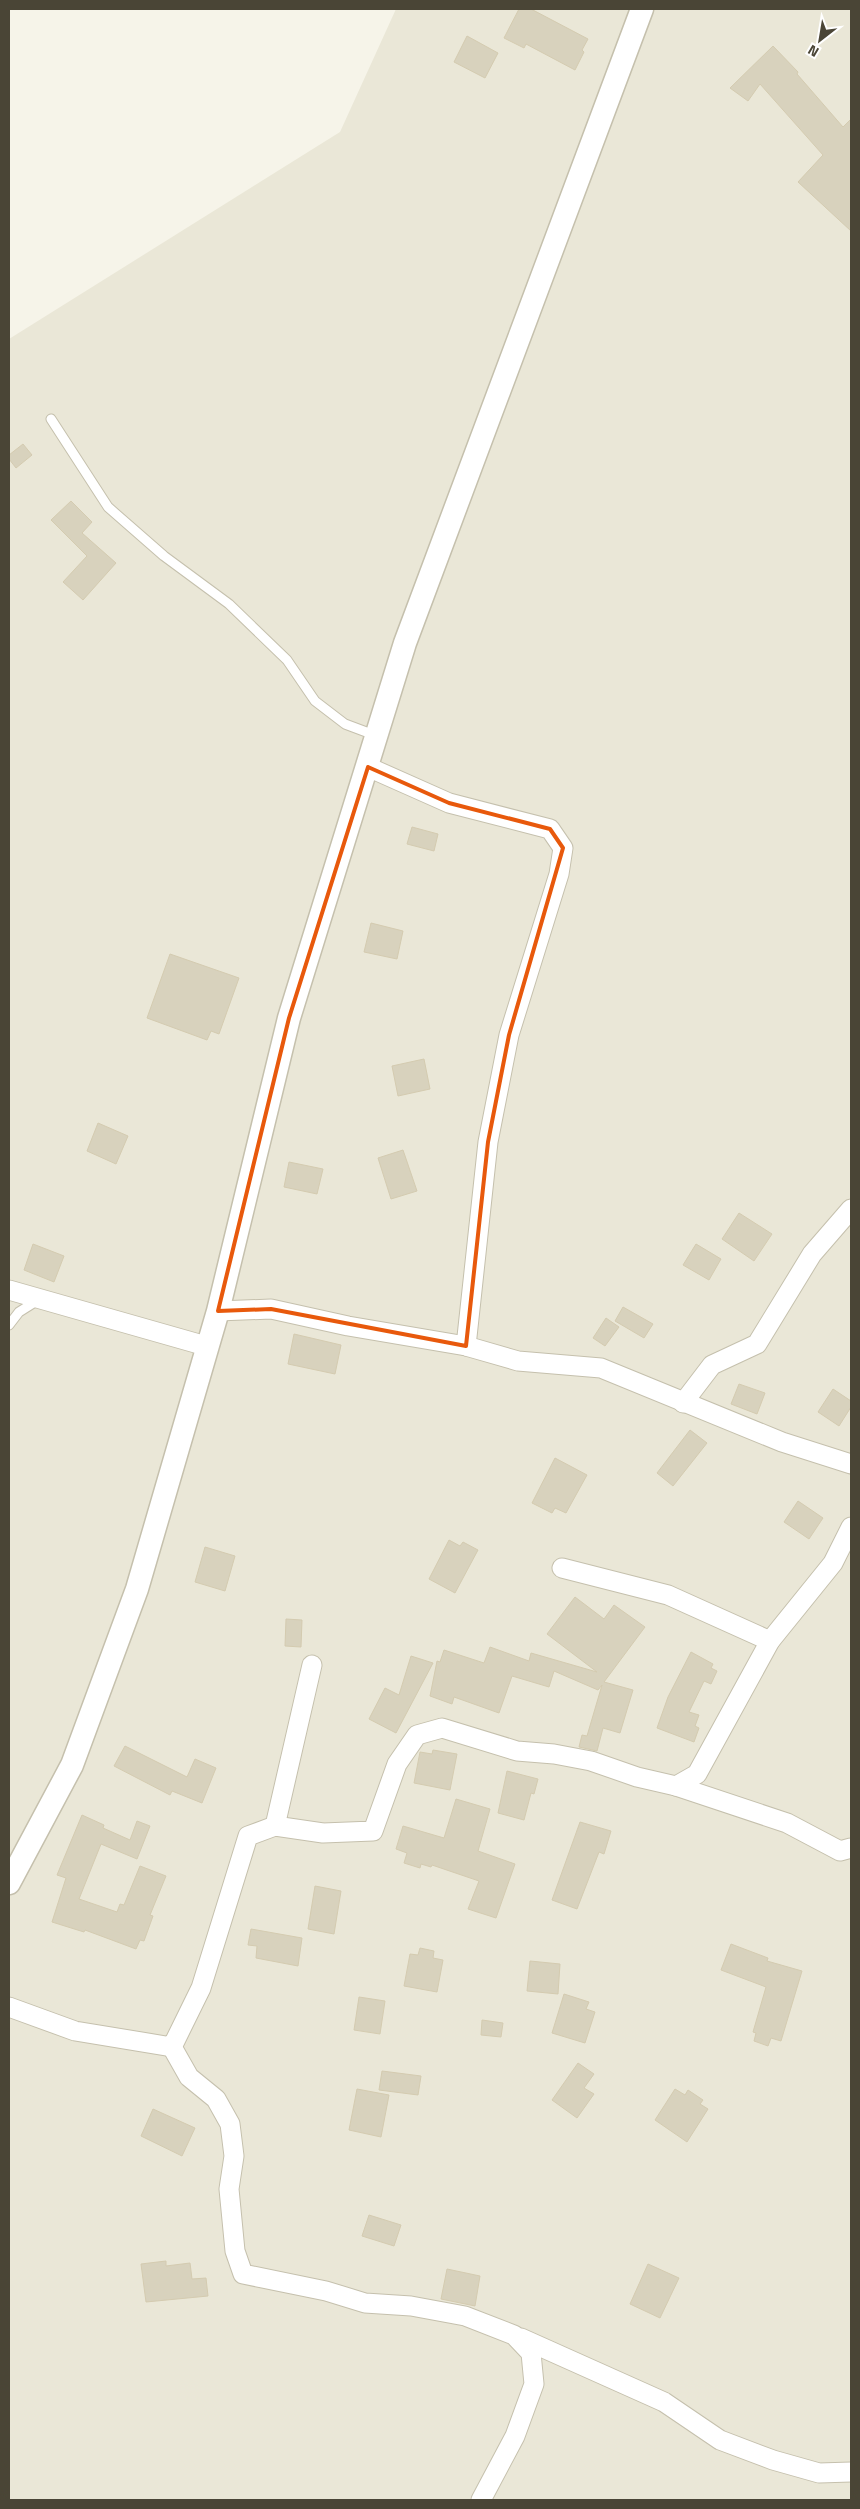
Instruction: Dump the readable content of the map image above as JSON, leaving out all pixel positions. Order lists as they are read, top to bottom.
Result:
{
  "north": "bottom left"
}
